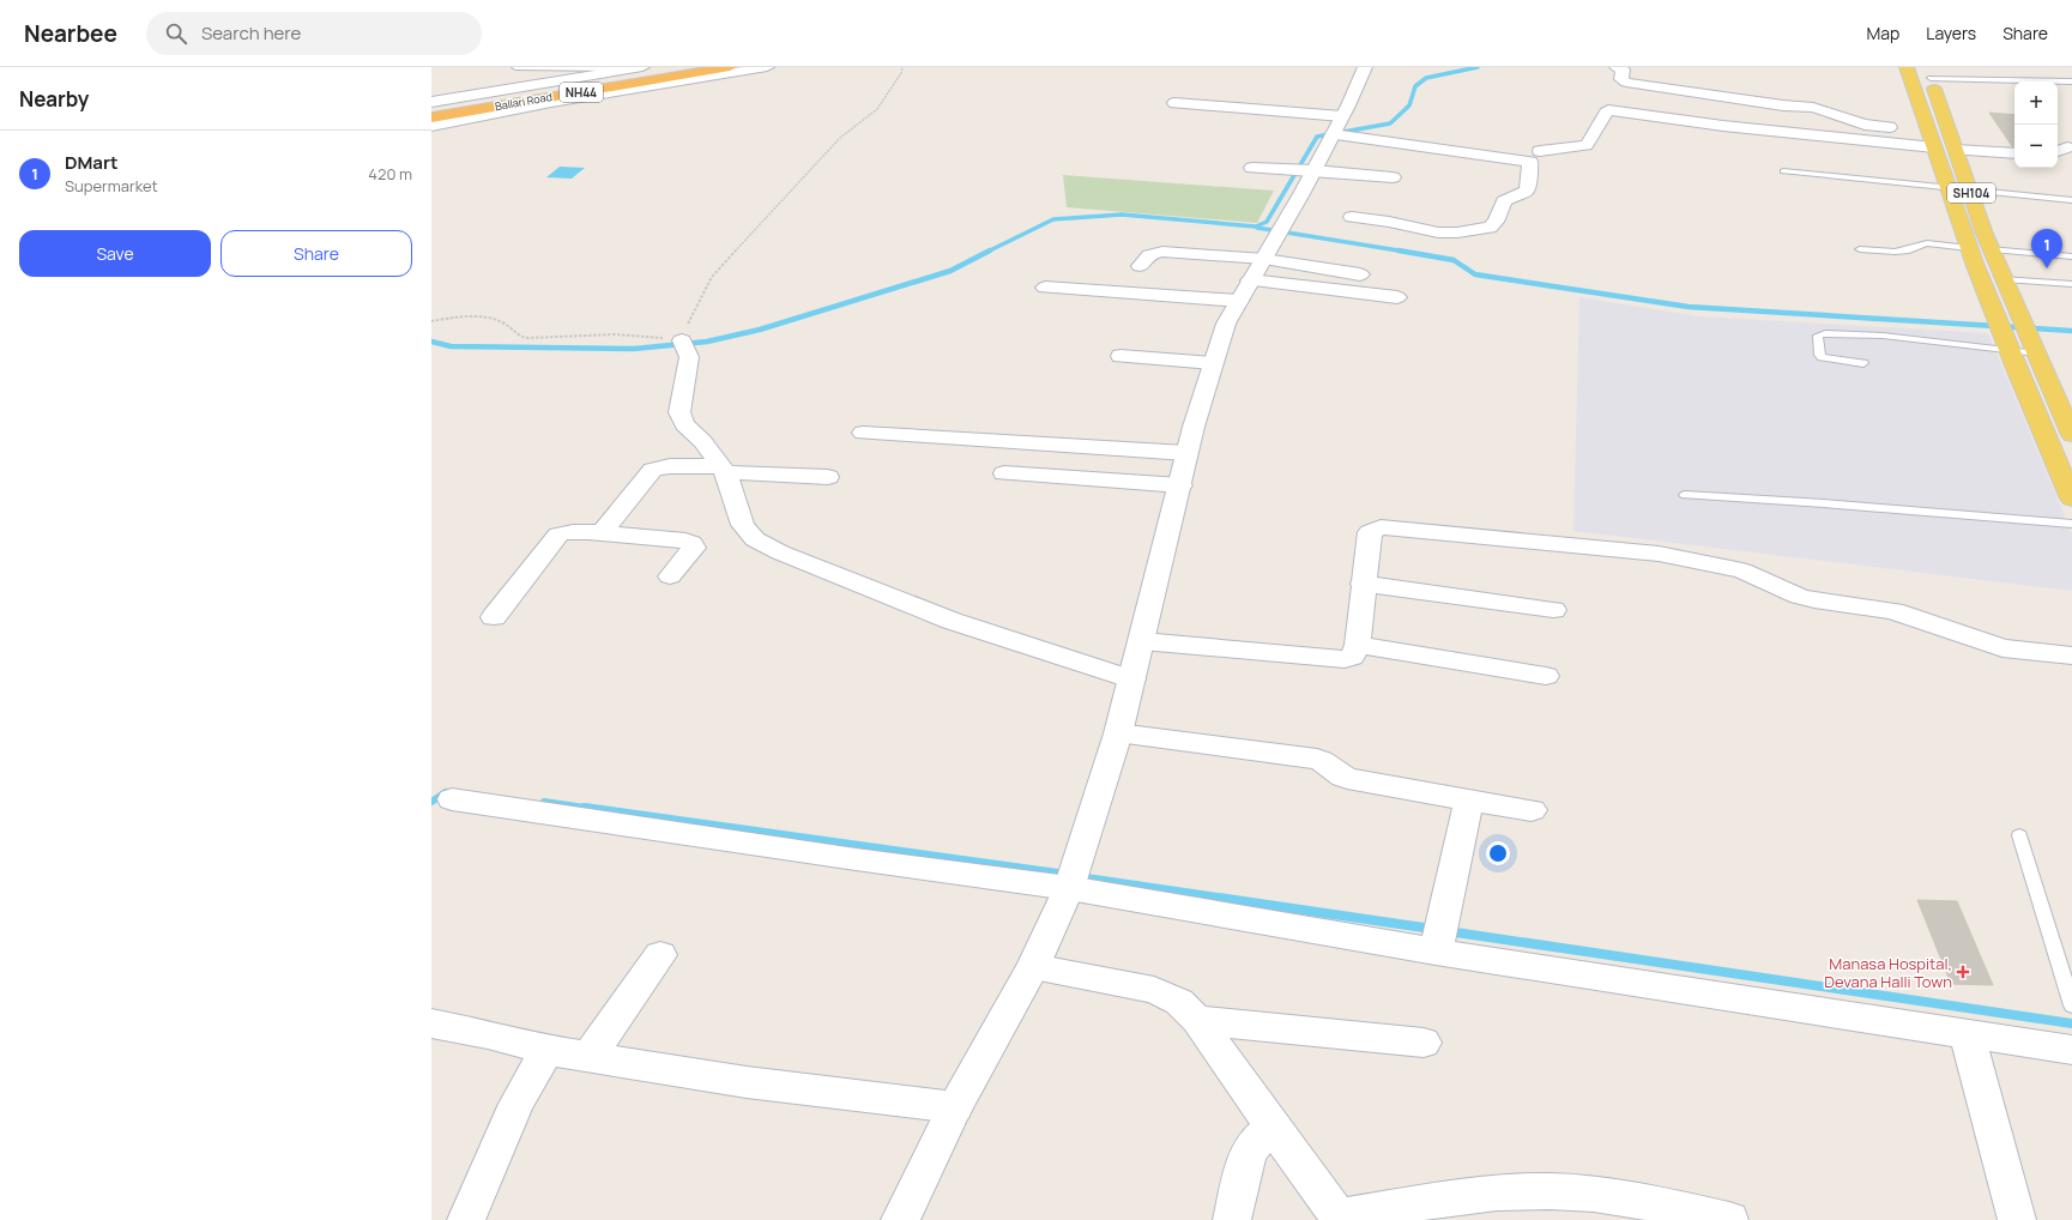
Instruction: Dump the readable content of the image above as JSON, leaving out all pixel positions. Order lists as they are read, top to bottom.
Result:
{
  "streets": {
    "highway": ["NH44", "Ballari Road"],
    "main road": ["SH104"]
  },
  "places": {
    "health": ["Manasa Hospital, Devana Halli Town"]
  },
  "page": {
    "header": "Nearbee",
    "search": "Search here",
    "nav": ["Map", "Layers", "Share"],
    "heading": "Nearby",
    "map_buttons": ["+", "−"],
    "list": [
      {
        "mark": "1",
        "name": "DMart",
        "note": "Supermarket",
        "value": "420 m"
      }
    ],
    "buttons": ["Save", "Share"],
    "pins": "1"
  }
}
